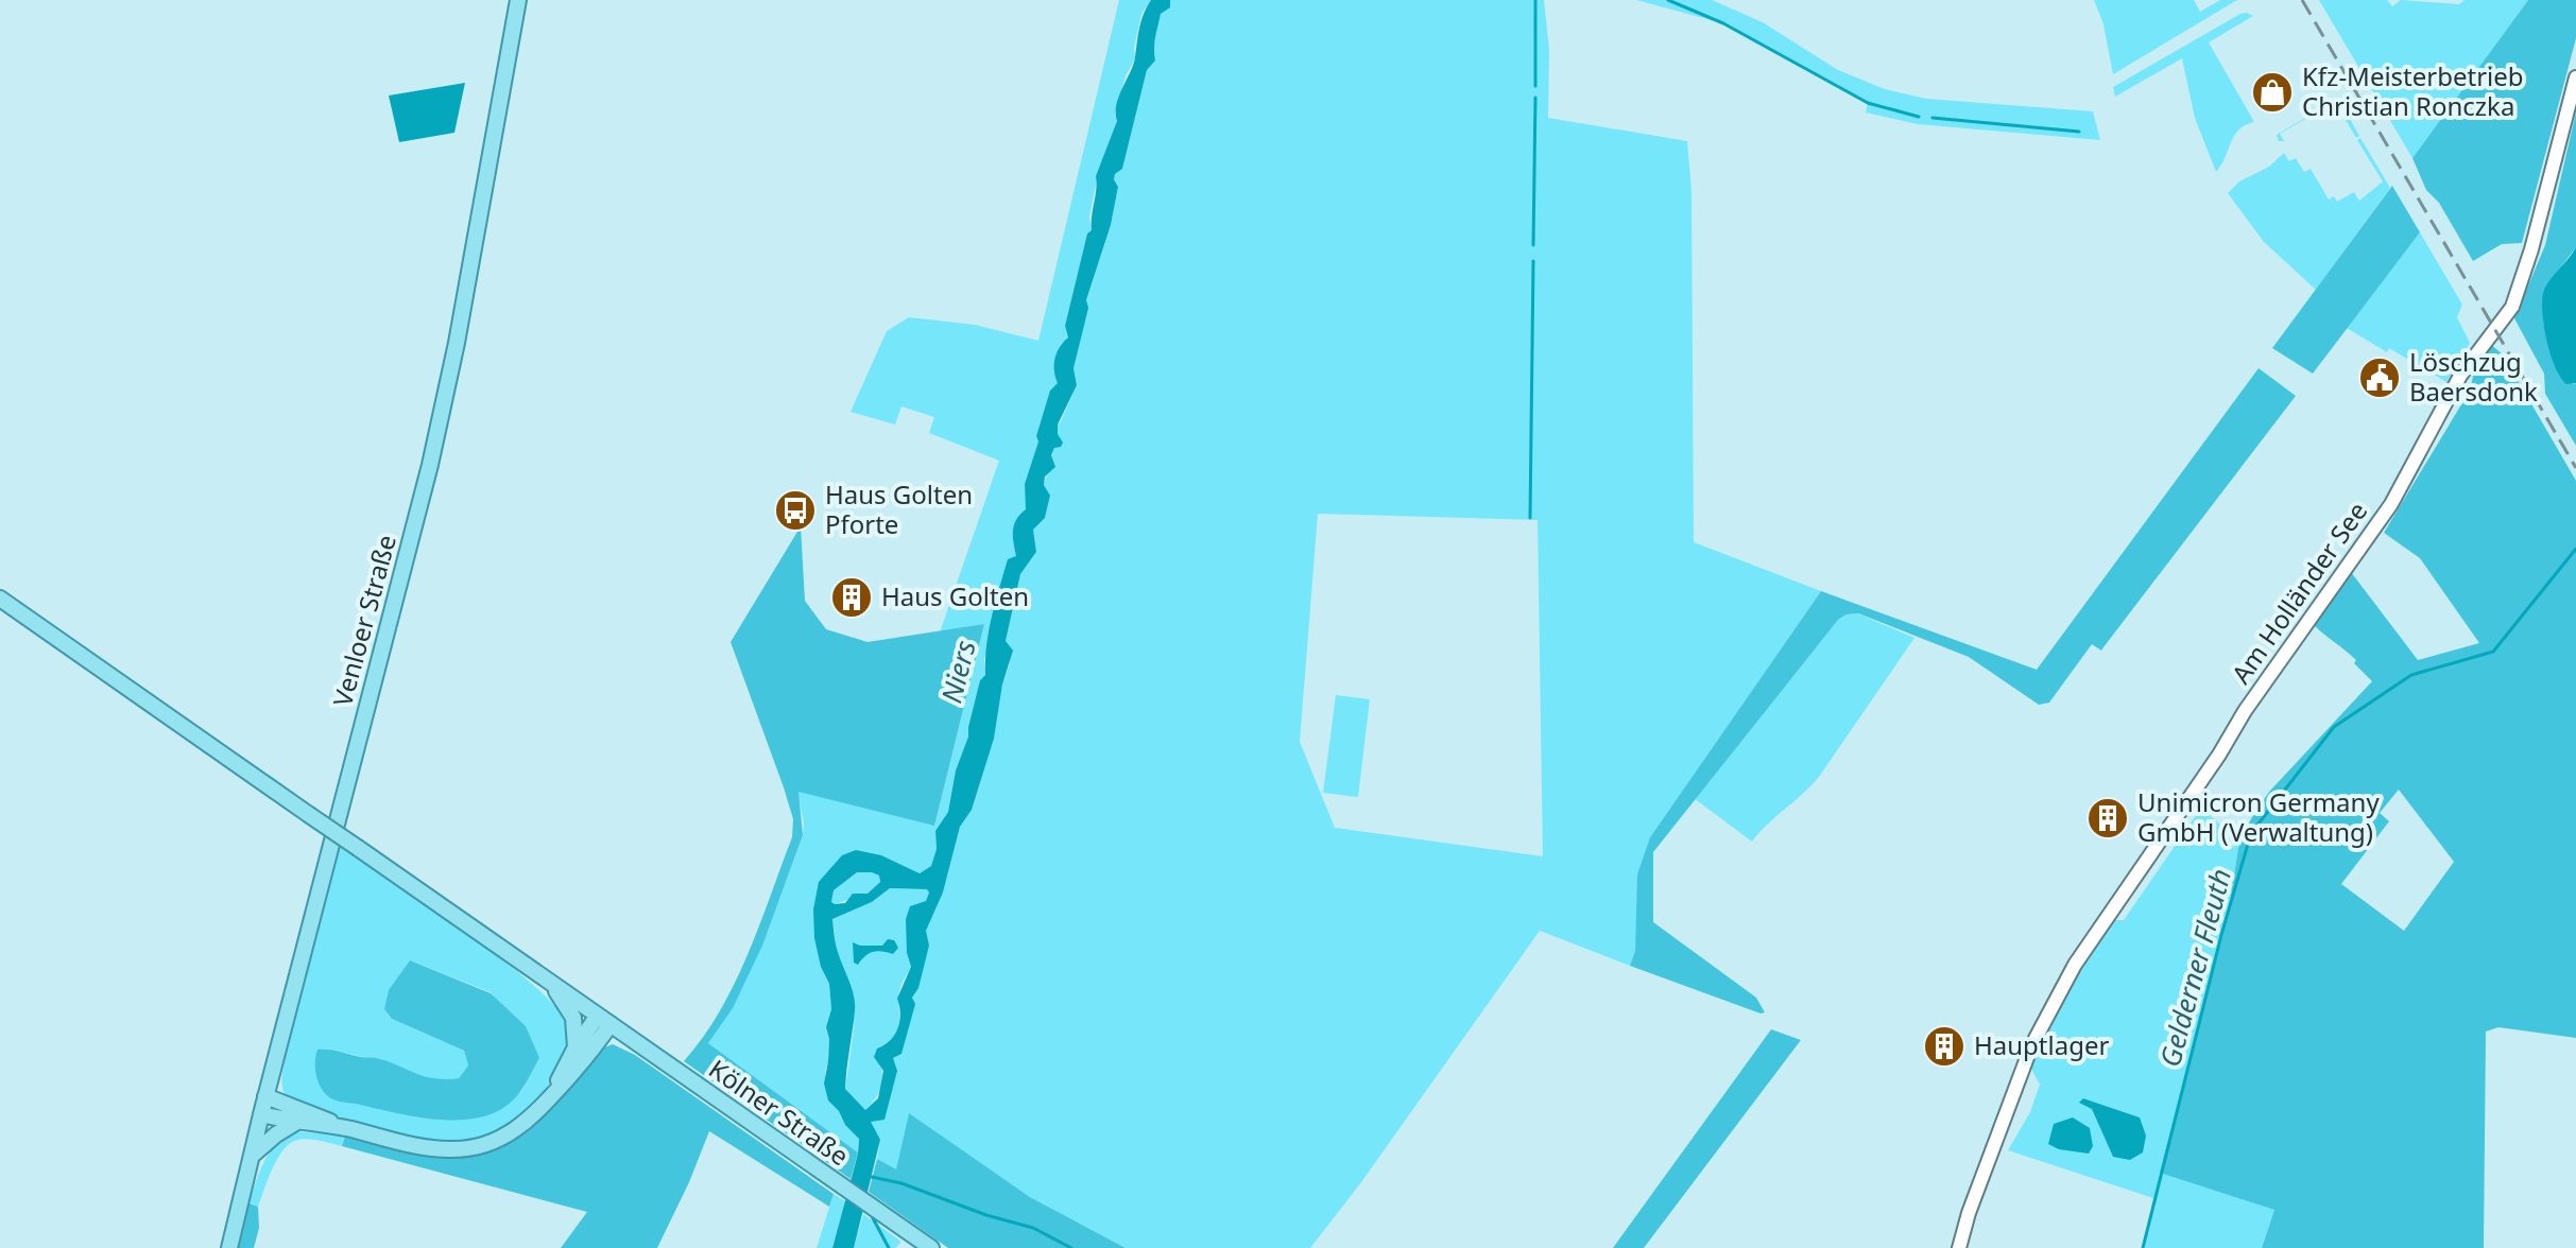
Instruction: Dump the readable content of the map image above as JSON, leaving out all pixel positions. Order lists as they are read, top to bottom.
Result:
{
  "streets": {
    "main road": ["Venloer Straße", "Kölner Straße"],
    "street": ["Am Holländer See"]
  },
  "water": ["Niers", "Gelderner Fleuth"],
  "places": {
    "shop": ["Kfz-Meisterbetrieb Christian Ronczka"],
    "public building": ["Löschzug Baersdonk"],
    "bus stop": ["Haus Golten Pforte"],
    "building": ["Haus Golten", "Unimicron Germany GmbH (Verwaltung)", "Hauptlager"]
  }
}
